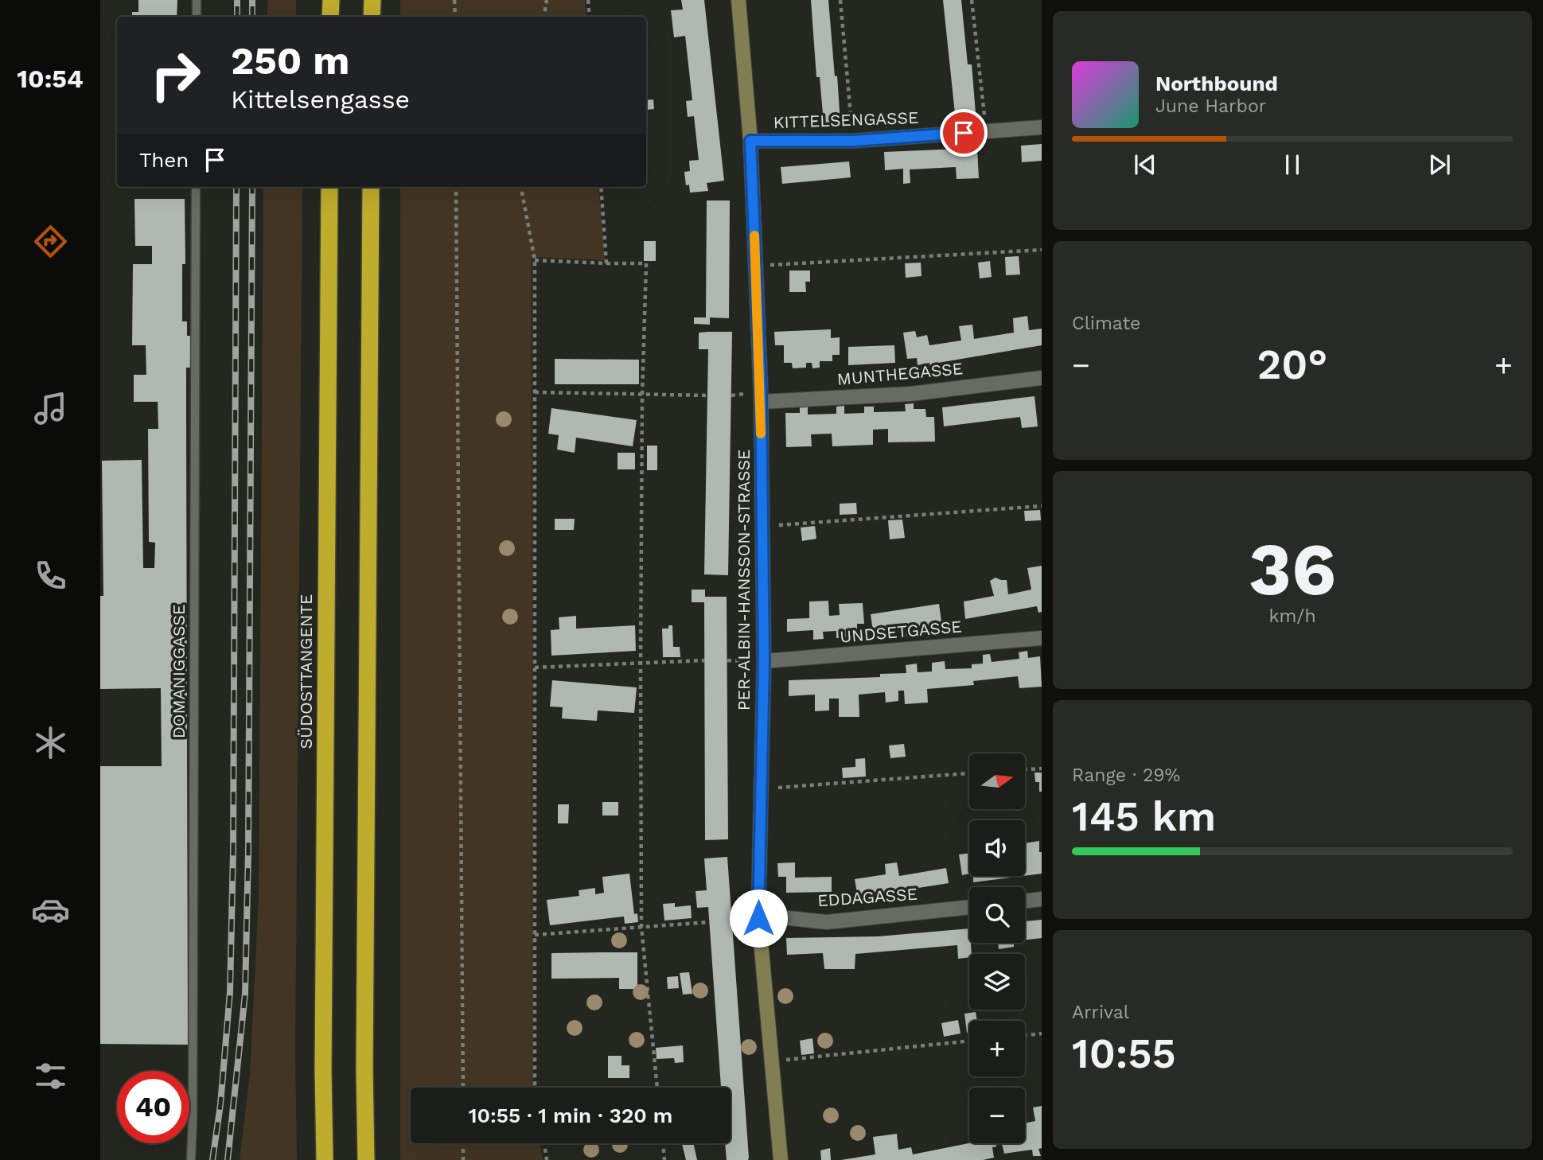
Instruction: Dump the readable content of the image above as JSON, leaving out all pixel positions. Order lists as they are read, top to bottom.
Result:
{
  "streets": {
    "highway": ["SÜDOSTTANGENTE"],
    "street": [
      "KITTELSENGASSE",
      "MUNTHEGASSE",
      "PER-ALBIN-HANSSON-STRASSE",
      "UNDSETGASSE",
      "EDDAGASSE"
    ],
    "lane": ["DOMANIGGASSE"]
  },
  "crossings": [
    ["KITTELSENGASSE", "PER-ALBIN-HANSSON-STRASSE"],
    ["MUNTHEGASSE", "PER-ALBIN-HANSSON-STRASSE"],
    ["PER-ALBIN-HANSSON-STRASSE", "UNDSETGASSE"],
    ["PER-ALBIN-HANSSON-STRASSE", "EDDAGASSE"]
  ],
  "north": "right",
  "page": {
    "tabs": "10:54",
    "turn": ["250 m", "Kittelsengasse"],
    "song": ["Northbound", "June Harbor"],
    "then": "Then",
    "tile": [
      "Climate",
      ["36", "km/h"],
      ["Range · 29%", "145 km"],
      ["Arrival", "10:55"]
    ],
    "heat": ["−", "20°", "+"],
    "map_buttons": ["+", "−"],
    "limit": "40",
    "trip": "10:55 · 1 min · 320 m"
  }
}
